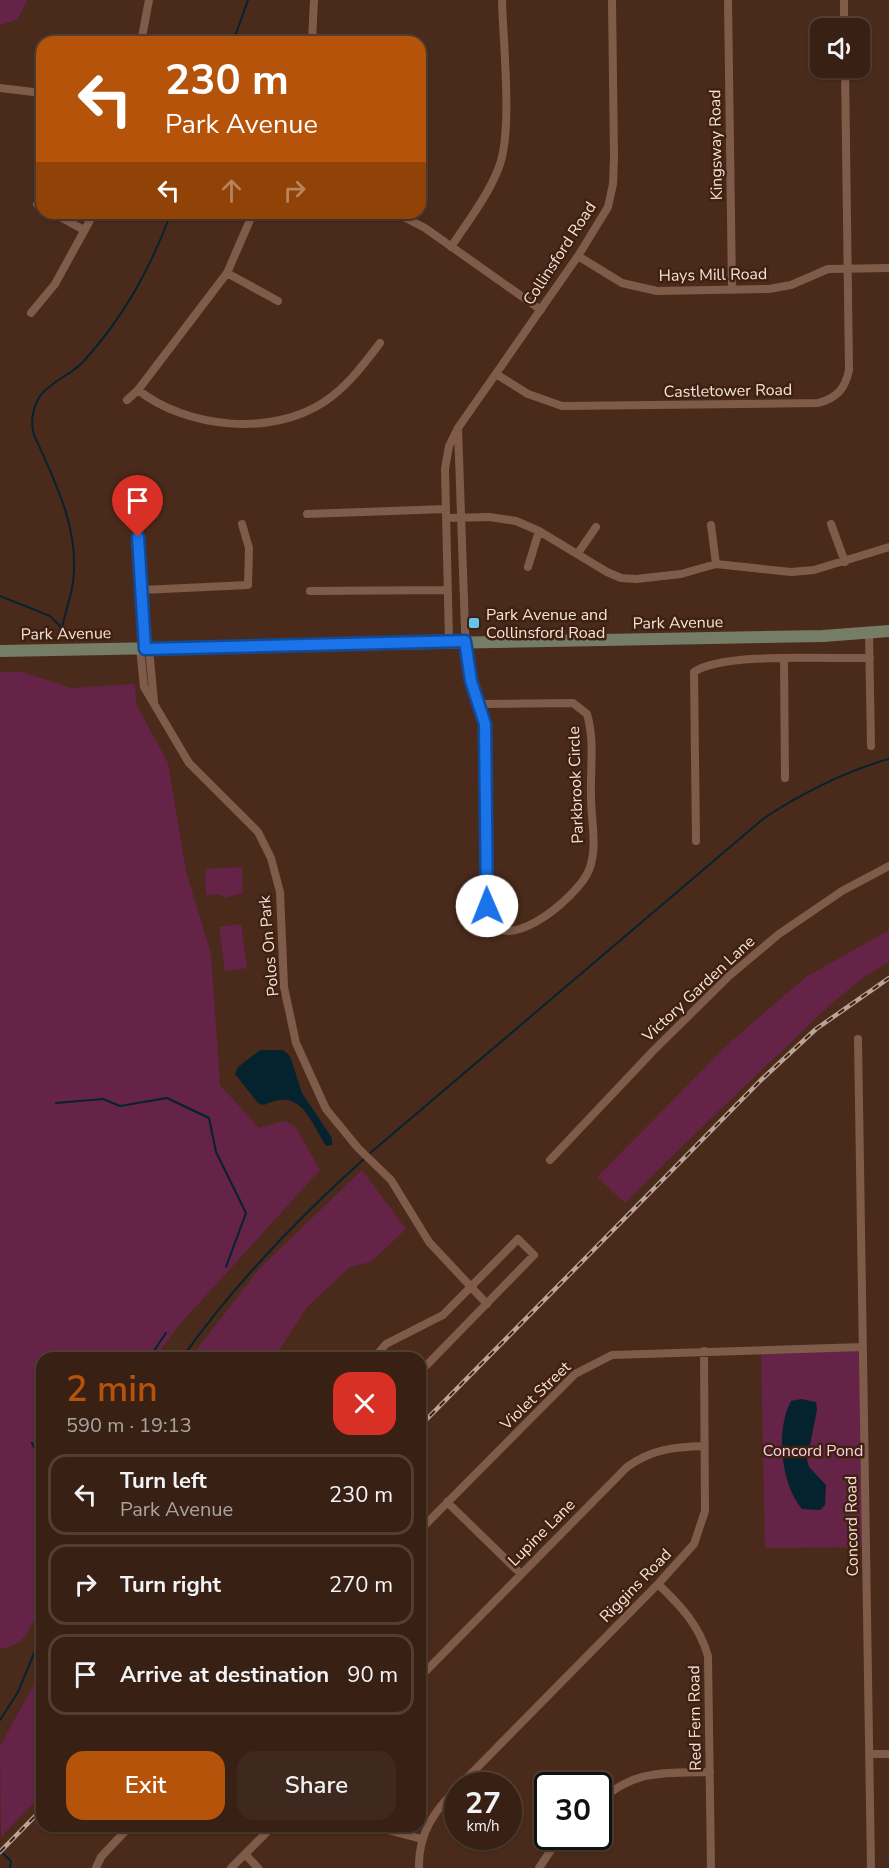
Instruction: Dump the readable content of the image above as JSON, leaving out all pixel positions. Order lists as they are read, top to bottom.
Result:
{
  "streets": {
    "main road": ["Park Avenue"],
    "street": [
      "Kingsway Road",
      "Collinsford Road",
      "Hays Mill Road",
      "Castletower Road",
      "Parkbrook Circle",
      "Polos On Park",
      "Victory Garden Lane",
      "Violet Street",
      "Concord Road",
      "Lupine Lane",
      "Riggins Road",
      "Red Fern Road"
    ]
  },
  "crossings": [
    ["Kingsway Road", "Hays Mill Road"],
    ["Collinsford Road", "Hays Mill Road"],
    ["Collinsford Road", "Castletower Road"],
    ["Collinsford Road", "Park Avenue"],
    ["Hays Mill Road", "Castletower Road"],
    ["Park Avenue", "Parkbrook Circle"],
    ["Park Avenue", "Polos On Park"],
    ["Violet Street", "Concord Road"],
    ["Violet Street", "Riggins Road"],
    ["Lupine Lane", "Riggins Road"],
    ["Riggins Road", "Red Fern Road"]
  ],
  "parks": ["Concord Pond"],
  "places": {
    "transit": ["Park Avenue and Collinsford Road"]
  },
  "page": {
    "turn": ["230 m", "Park Avenue"],
    "heading": ["2 min", "590 m · 19:13"],
    "list": [
      {
        "name": "Turn left",
        "note": "Park Avenue",
        "value": "230 m"
      },
      {
        "name": "Turn right",
        "value": "270 m"
      },
      {
        "name": "Arrive at destination",
        "value": "90 m"
      }
    ],
    "buttons": ["Exit", "Share"],
    "speed": "27 km/h",
    "limit": "30"
  }
}
